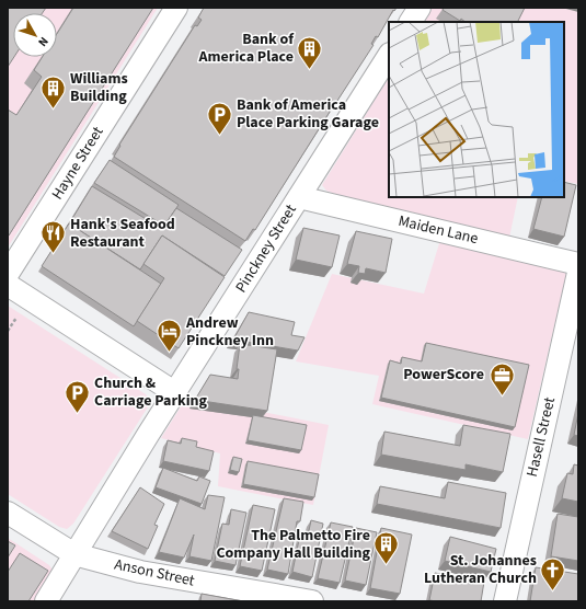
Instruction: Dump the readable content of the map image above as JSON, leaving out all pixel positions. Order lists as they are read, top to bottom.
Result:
{
  "streets": {
    "street": [
      "Hayne Street",
      "Maiden Lane",
      "Pinckney Street",
      "Hasell Street",
      "Anson Street"
    ]
  },
  "crossings": [
    ["Maiden Lane", "Pinckney Street"],
    ["Pinckney Street", "Anson Street"]
  ],
  "places": {
    "building": ["Bank of America Place", "Williams Building", "The Palmetto Fire Company Hall Building"],
    "parking": ["Bank of America Place Parking Garage", "Church & Carriage Parking"],
    "restaurant": ["Hank's Seafood Restaurant"],
    "hotel": ["Andrew Pinckney Inn"],
    "office": ["PowerScore"],
    "church": ["St. Johannes Lutheran Church"]
  },
  "north": "bottom right"
}
